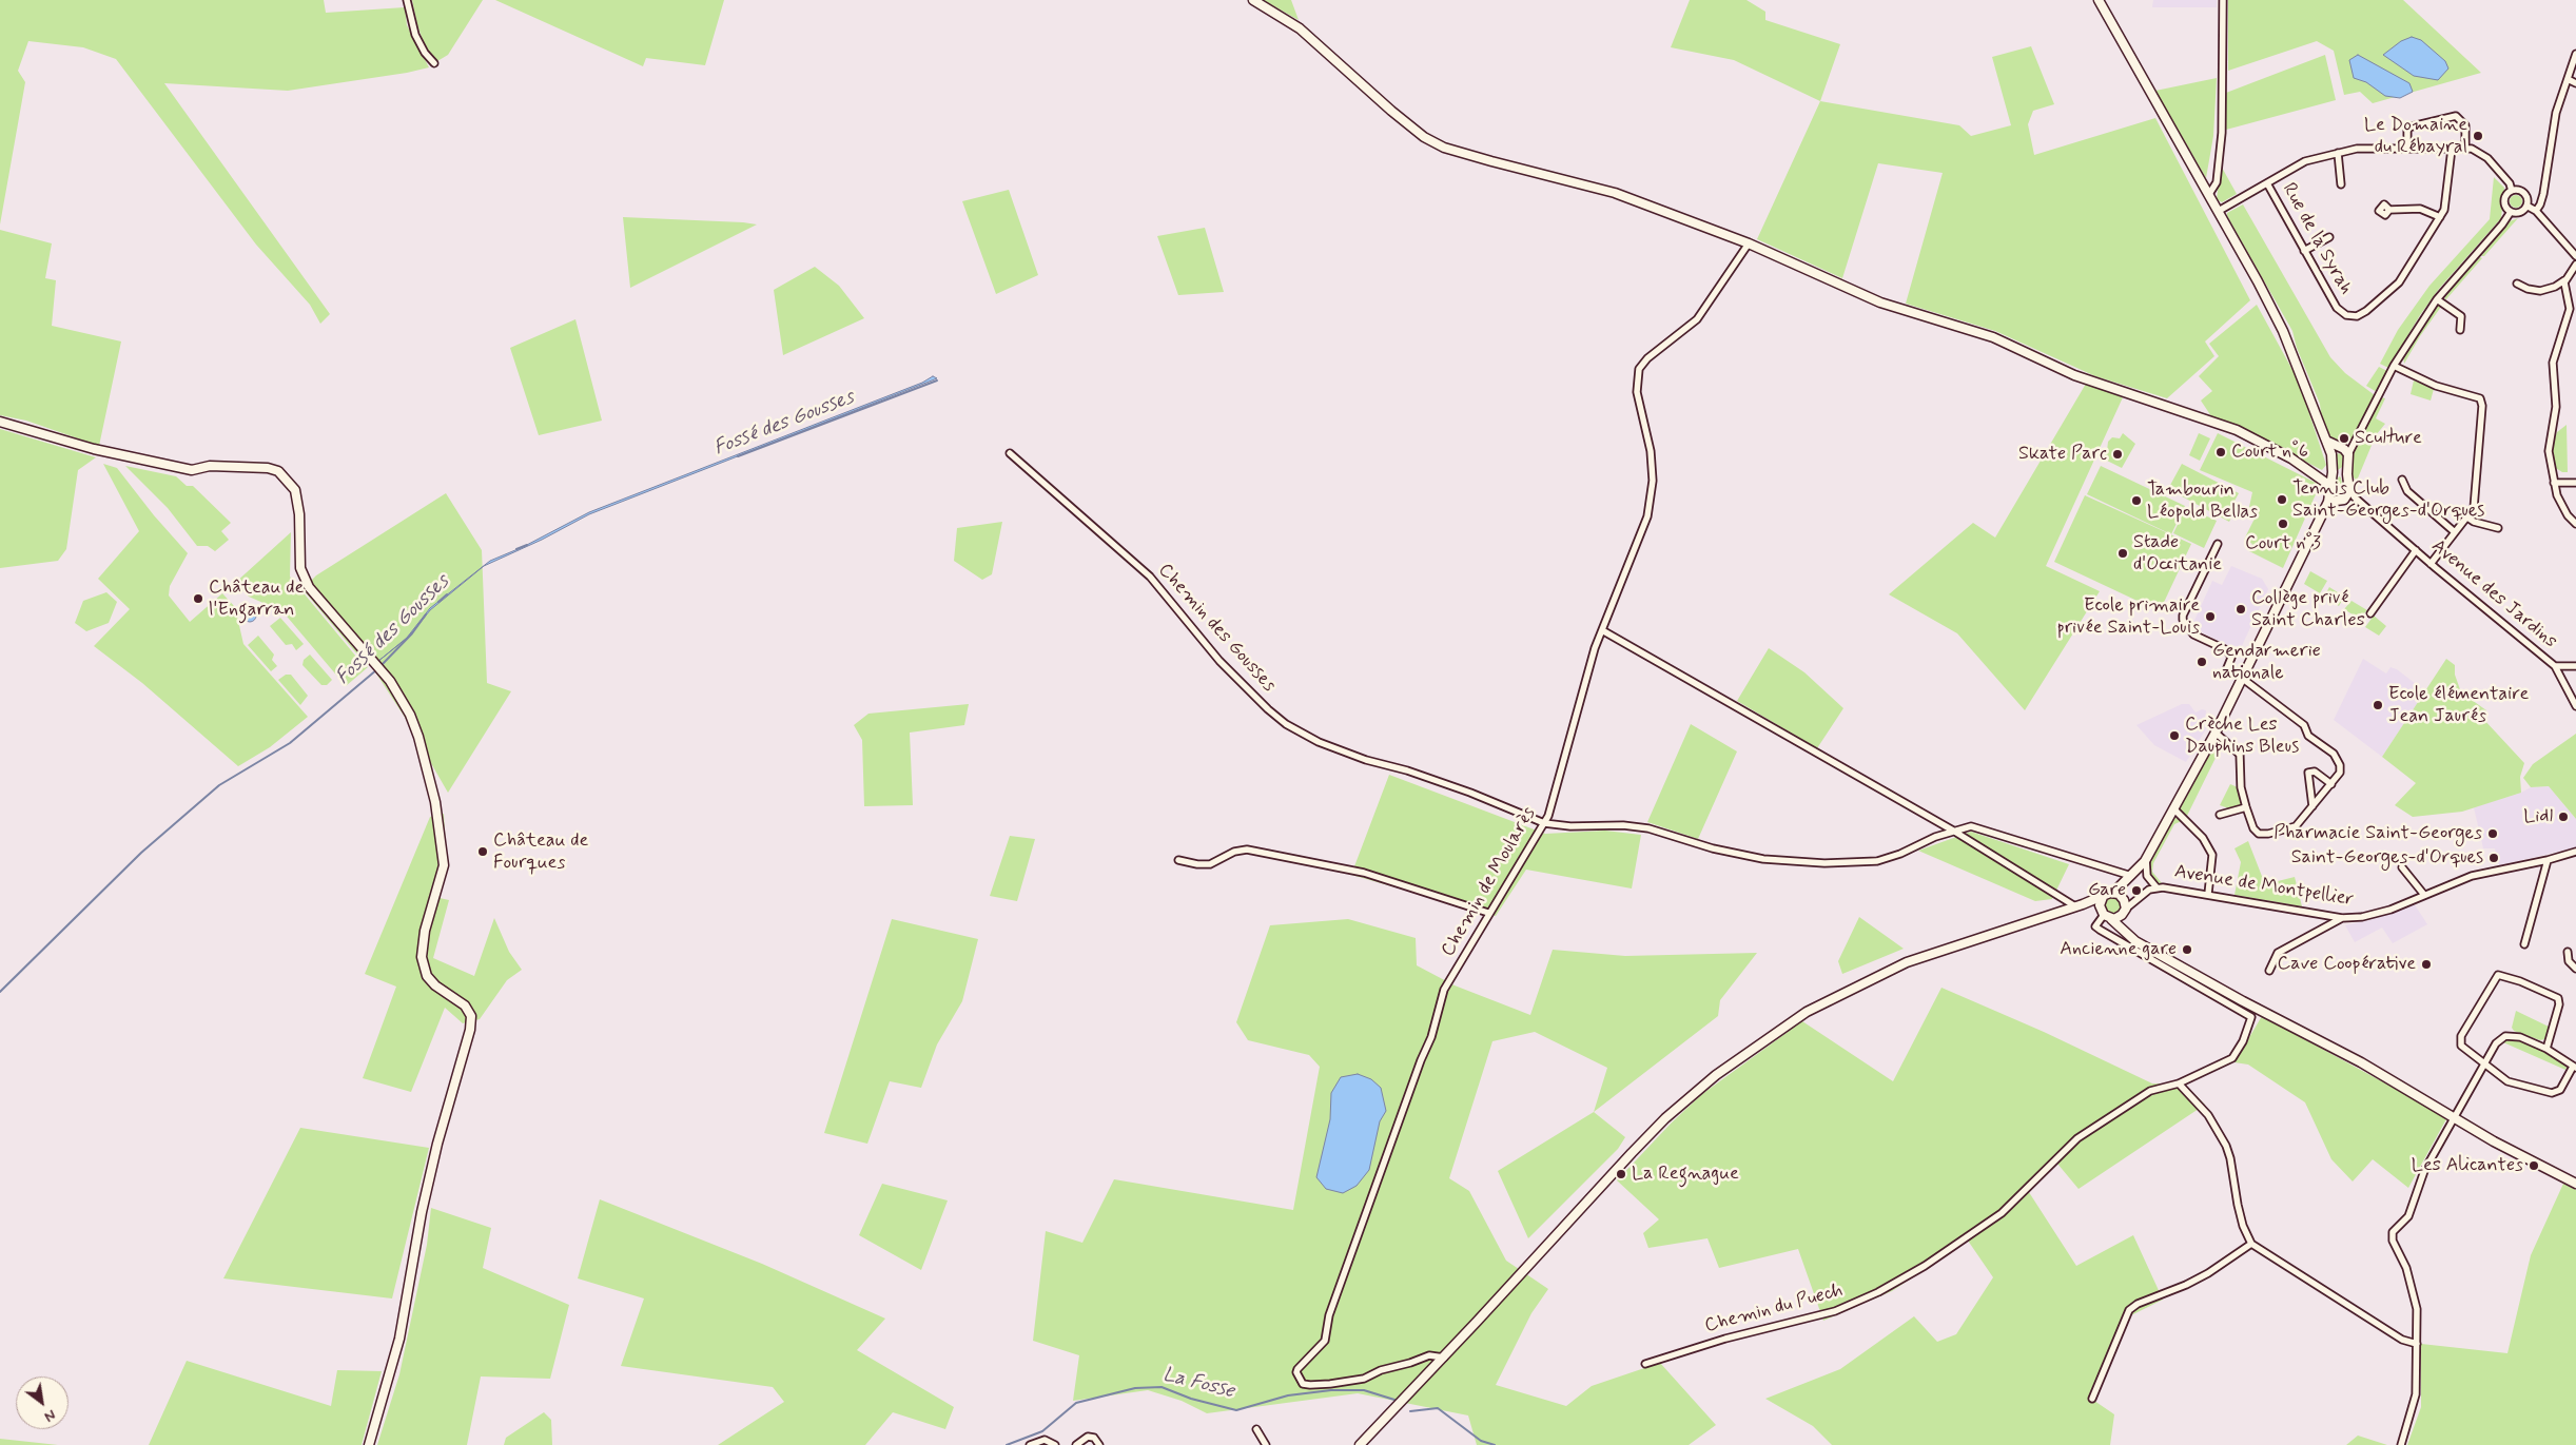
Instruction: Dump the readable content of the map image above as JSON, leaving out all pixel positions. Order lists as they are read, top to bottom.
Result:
{
  "streets": {
    "street": [
      "Rue de la Syrah",
      "Avenue des Jardins",
      "Chemin des Gousses",
      "Chemin de Moularès",
      "Avenue de Montpellier",
      "Chemin du Puech"
    ]
  },
  "crossings": [
    ["Chemin des Gousses", "Chemin de Moularès"]
  ],
  "water": ["Fossé des Gousses", "La Fosse"],
  "places": [
    "Le Domaine du Rébayral",
    "Sculture",
    "Court n°6",
    "Skate Parc",
    "Tennis Club Saint-Georges-d'Orques",
    "Tambourin Léopold Bellas",
    "Court n°3",
    "Stade d'Occitanie",
    "Château de l'Engarran",
    "Collège privé Saint Charles",
    "Ecole primaire privée Saint-Louis",
    "Gendarmerie nationale",
    "Ecole élémentaire Jean Jaurés",
    "Crèche Les Dauphins Bleus",
    "Lidl",
    "Pharmacie Saint-Georges",
    "Château de Fourques",
    "Saint-Georges-d'Orques",
    "Gare",
    "Ancienne gare",
    "Cave Coopérative",
    "Les Alicantes",
    "La Regnague"
  ],
  "north": "bottom right"
}
